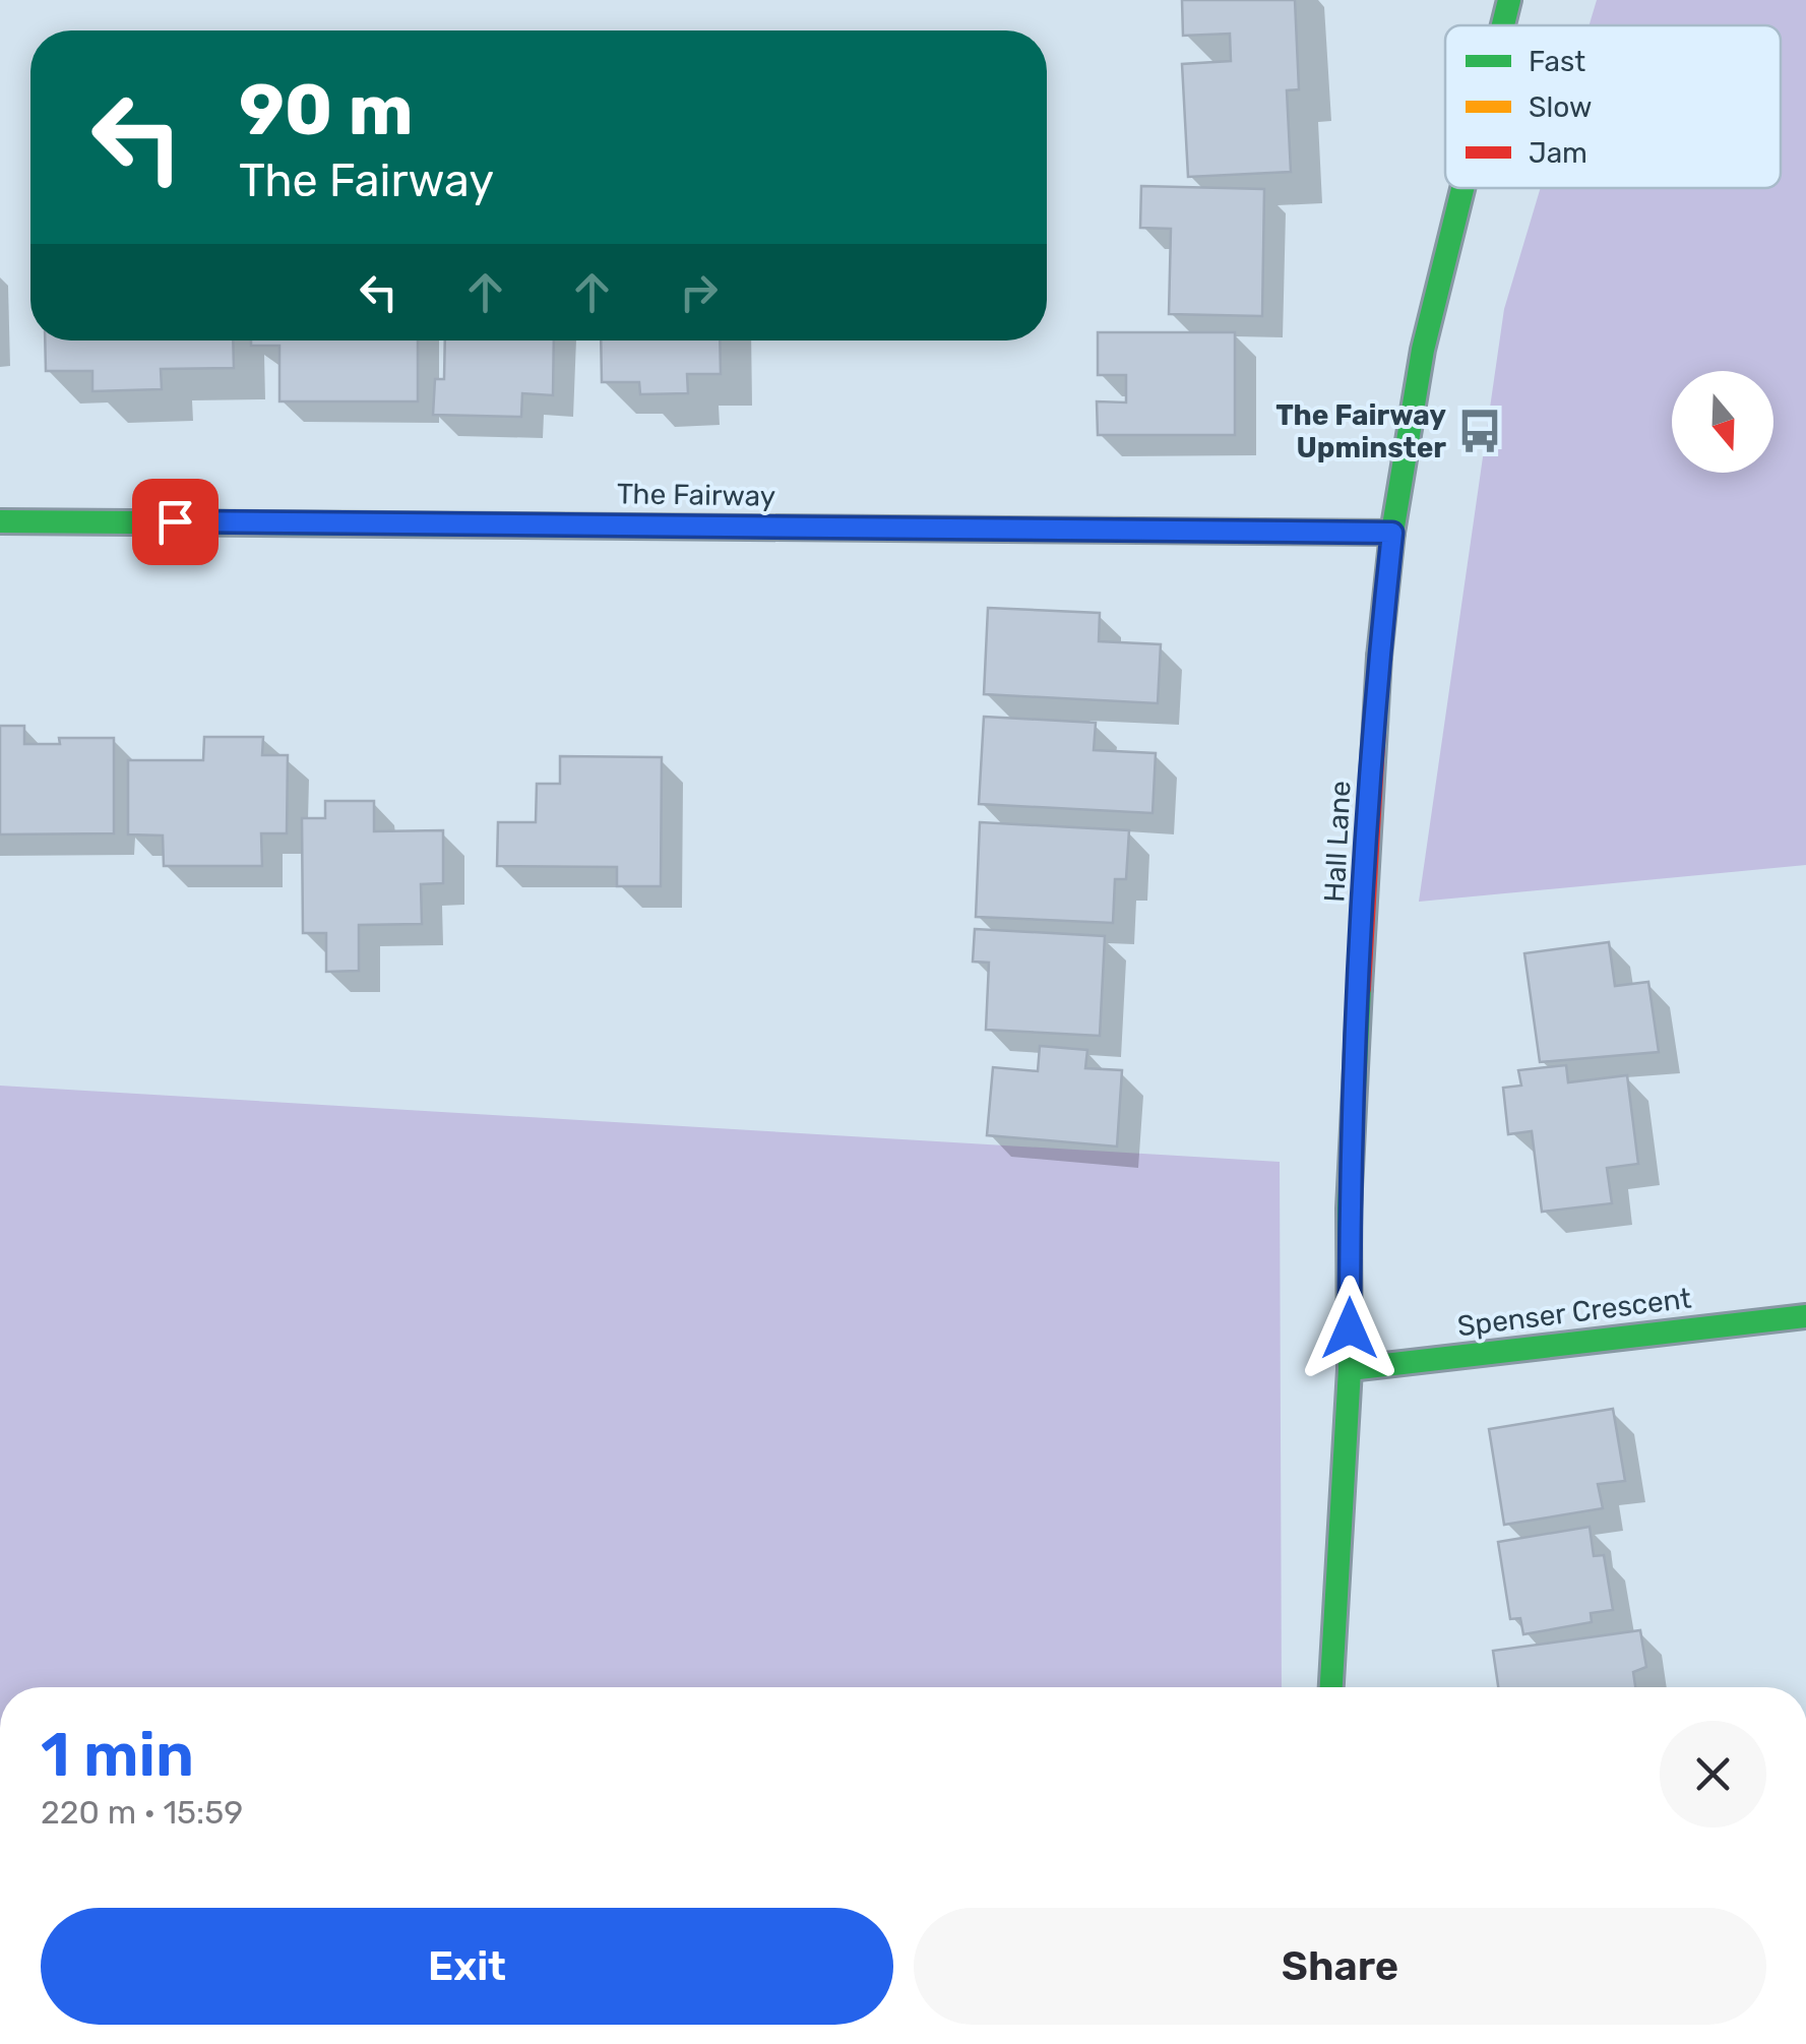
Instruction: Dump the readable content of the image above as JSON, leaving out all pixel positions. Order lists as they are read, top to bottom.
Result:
{
  "streets": {
    "street": ["The Fairway", "Hall Lane", "Spenser Crescent"]
  },
  "crossings": [
    ["The Fairway", "Hall Lane"],
    ["Hall Lane", "Spenser Crescent"]
  ],
  "places": {
    "bus stop": ["The Fairway Upminster"]
  },
  "legend": ["Fast", "Slow", "Jam"],
  "north": "bottom",
  "page": {
    "turn": ["90 m", "The Fairway"],
    "heading": ["1 min", "220 m · 15:59"],
    "buttons": ["Exit", "Share"]
  }
}
